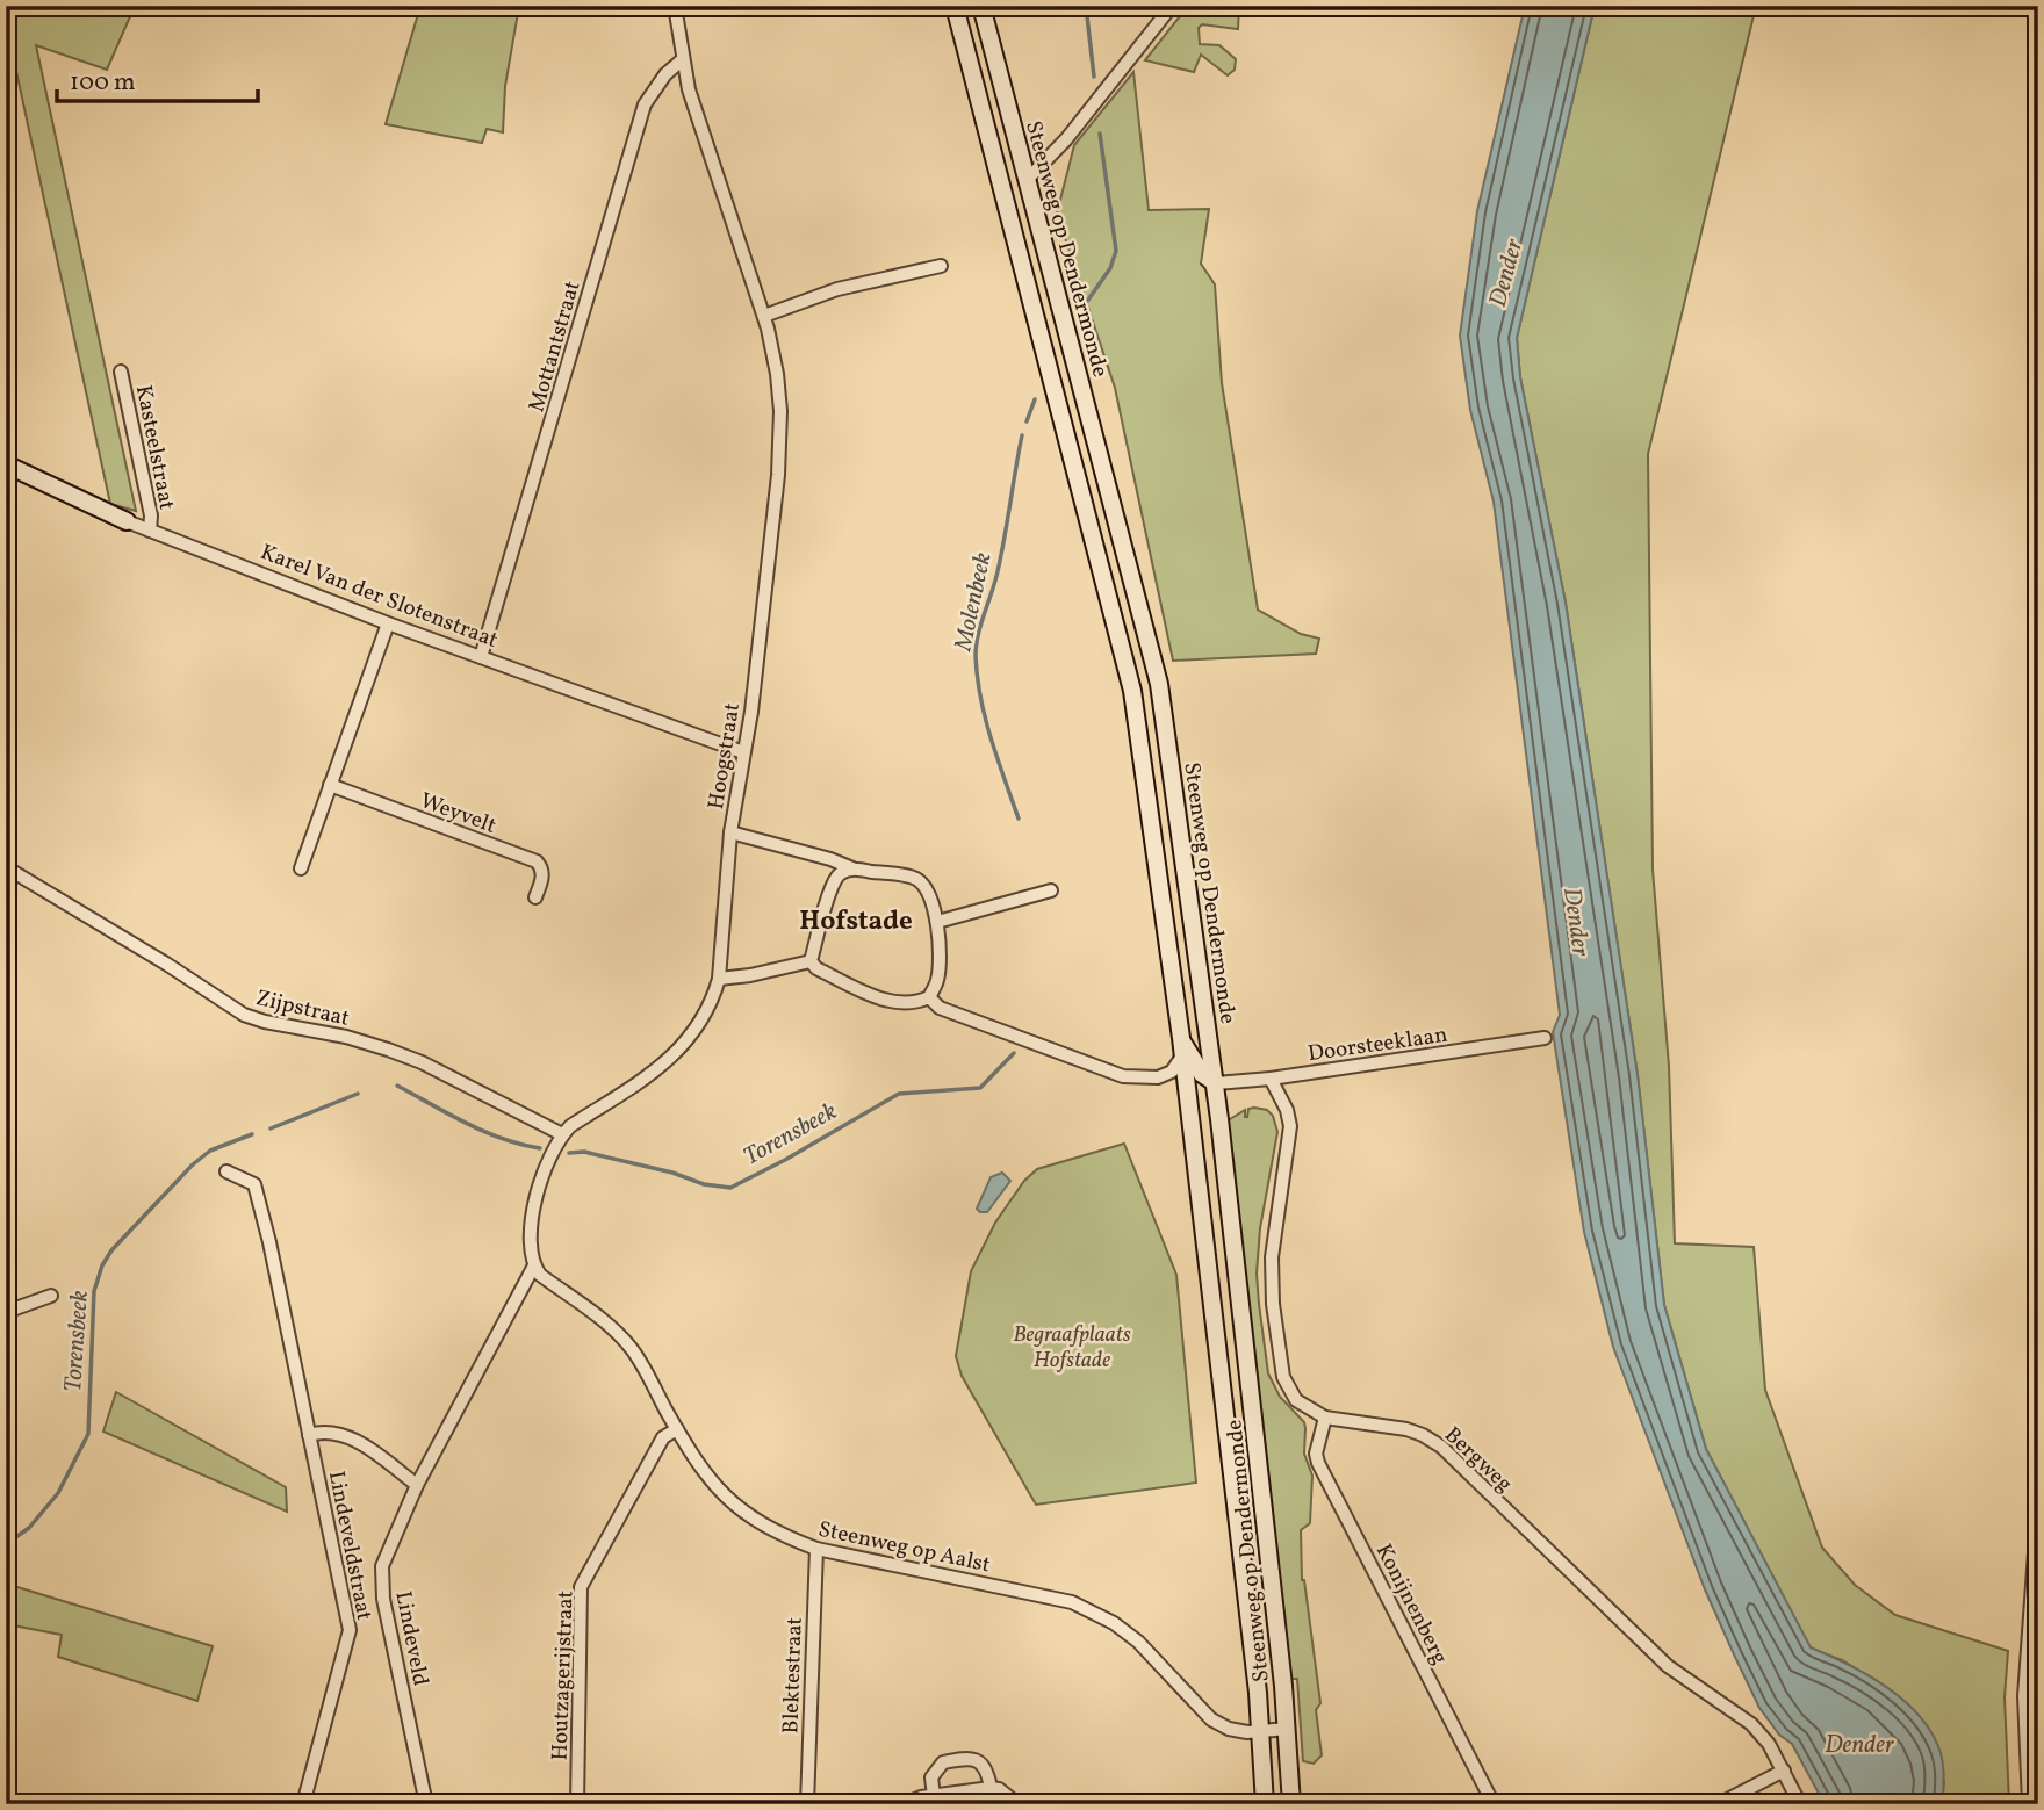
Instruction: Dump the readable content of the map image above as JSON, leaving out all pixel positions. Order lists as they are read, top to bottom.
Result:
{
  "streets": {
    "main road": ["Steenweg op Dendermonde", "Karel Van der Slotenstraat"],
    "street": [
      "Mottantstraat",
      "Kasteelstraat",
      "Hoogstraat",
      "Weyvelt",
      "Zijpstraat",
      "Doorsteeklaan",
      "Bergweg",
      "Lindeveldstraat",
      "Steenweg op Aalst",
      "Konijnenberg",
      "Lindeveld",
      "Houtzagerijstraat",
      "Blektestraat"
    ]
  },
  "crossings": [
    ["Steenweg op Dendermonde", "Doorsteeklaan"],
    ["Steenweg op Dendermonde", "Steenweg op Aalst"],
    ["Mottantstraat", "Karel Van der Slotenstraat"],
    ["Mottantstraat", "Hoogstraat"],
    ["Kasteelstraat", "Karel Van der Slotenstraat"],
    ["Karel Van der Slotenstraat", "Hoogstraat"],
    ["Hoogstraat", "Zijpstraat"],
    ["Doorsteeklaan", "Bergweg"],
    ["Bergweg", "Konijnenberg"],
    ["Lindeveldstraat", "Lindeveld"],
    ["Steenweg op Aalst", "Houtzagerijstraat"],
    ["Steenweg op Aalst", "Blektestraat"]
  ],
  "districts": ["Hofstade"],
  "water": ["Dender", "Molenbeek", "Torensbeek"],
  "parks": ["Begraafplaats Hofstade"],
  "scale_bar": "100 m"
}
